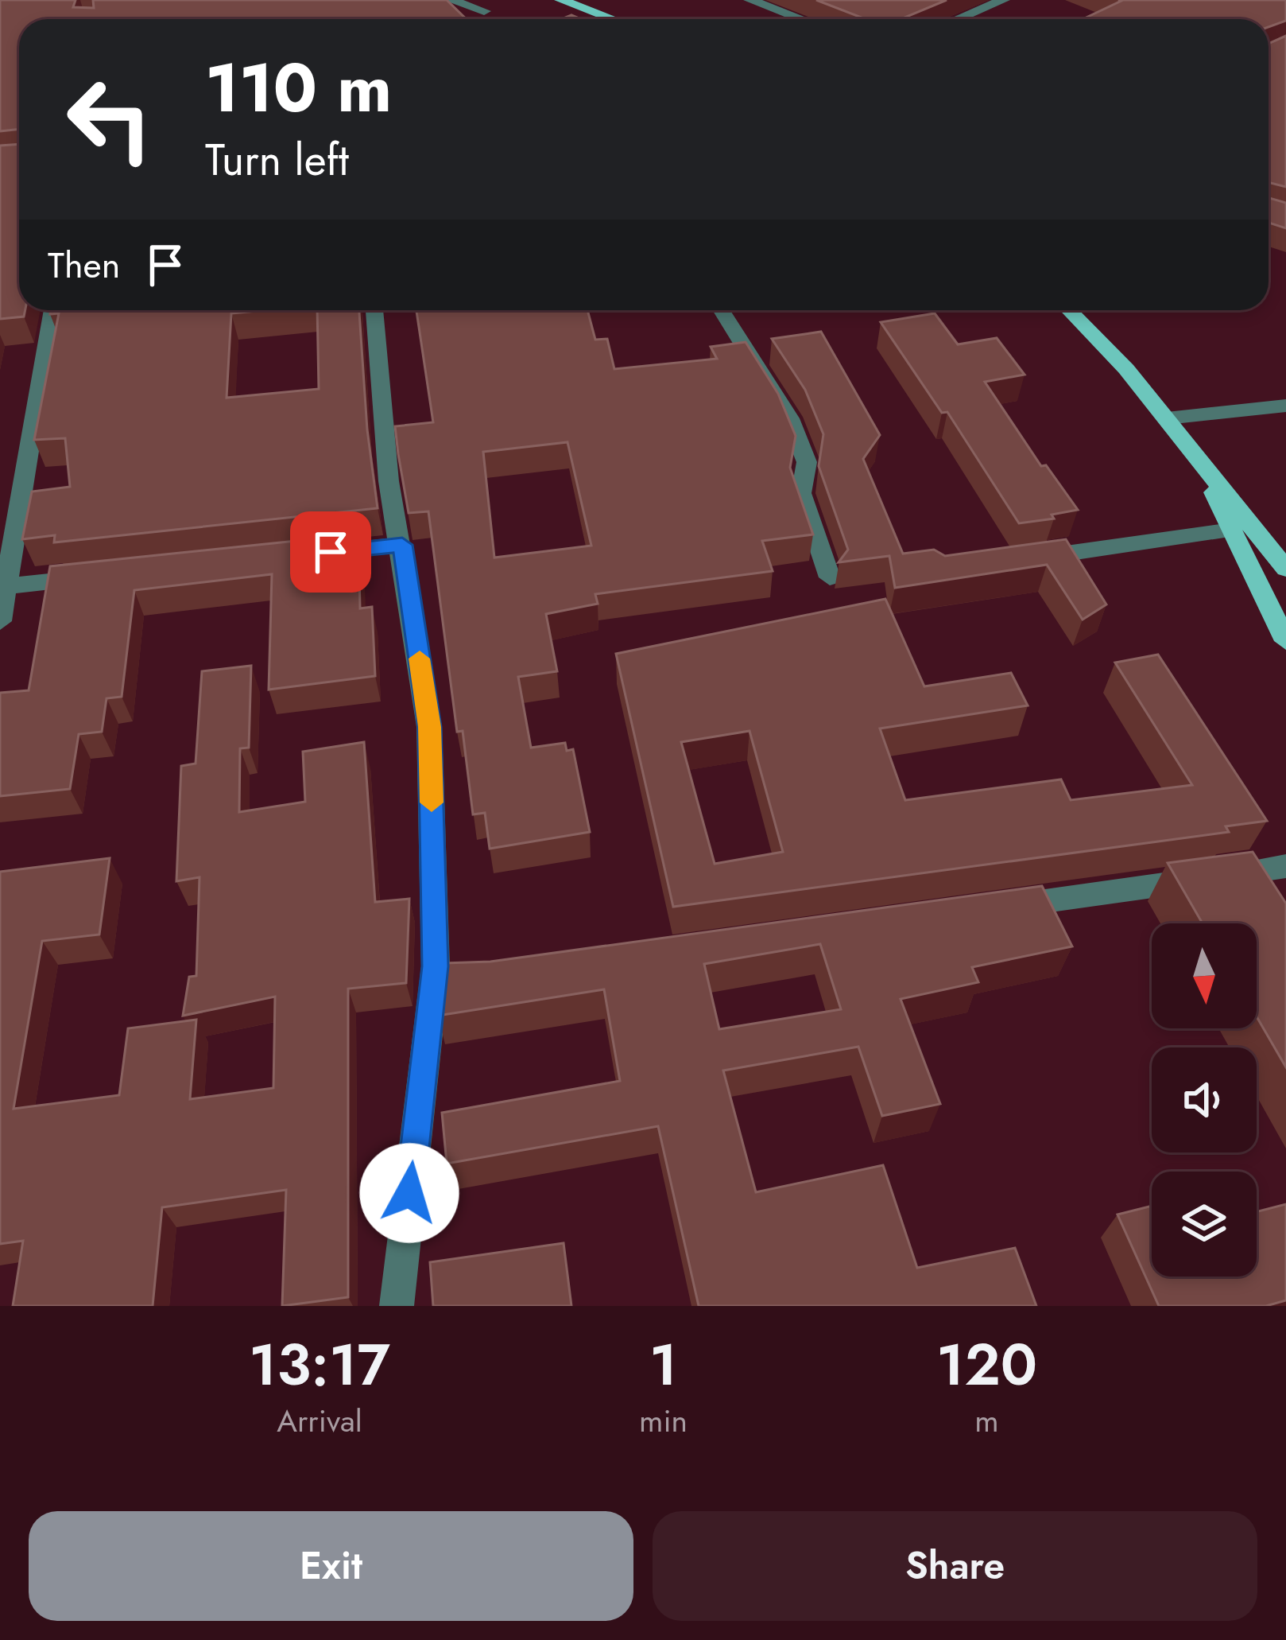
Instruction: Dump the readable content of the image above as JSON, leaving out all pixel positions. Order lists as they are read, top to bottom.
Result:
{
  "north": "bottom",
  "page": {
    "turn": ["110 m", "Turn left"],
    "then": "Then",
    "eta": [
      "13:17",
      "Arrival",
      "1",
      "min",
      "120",
      "m"
    ],
    "buttons": ["Exit", "Share"]
  }
}
